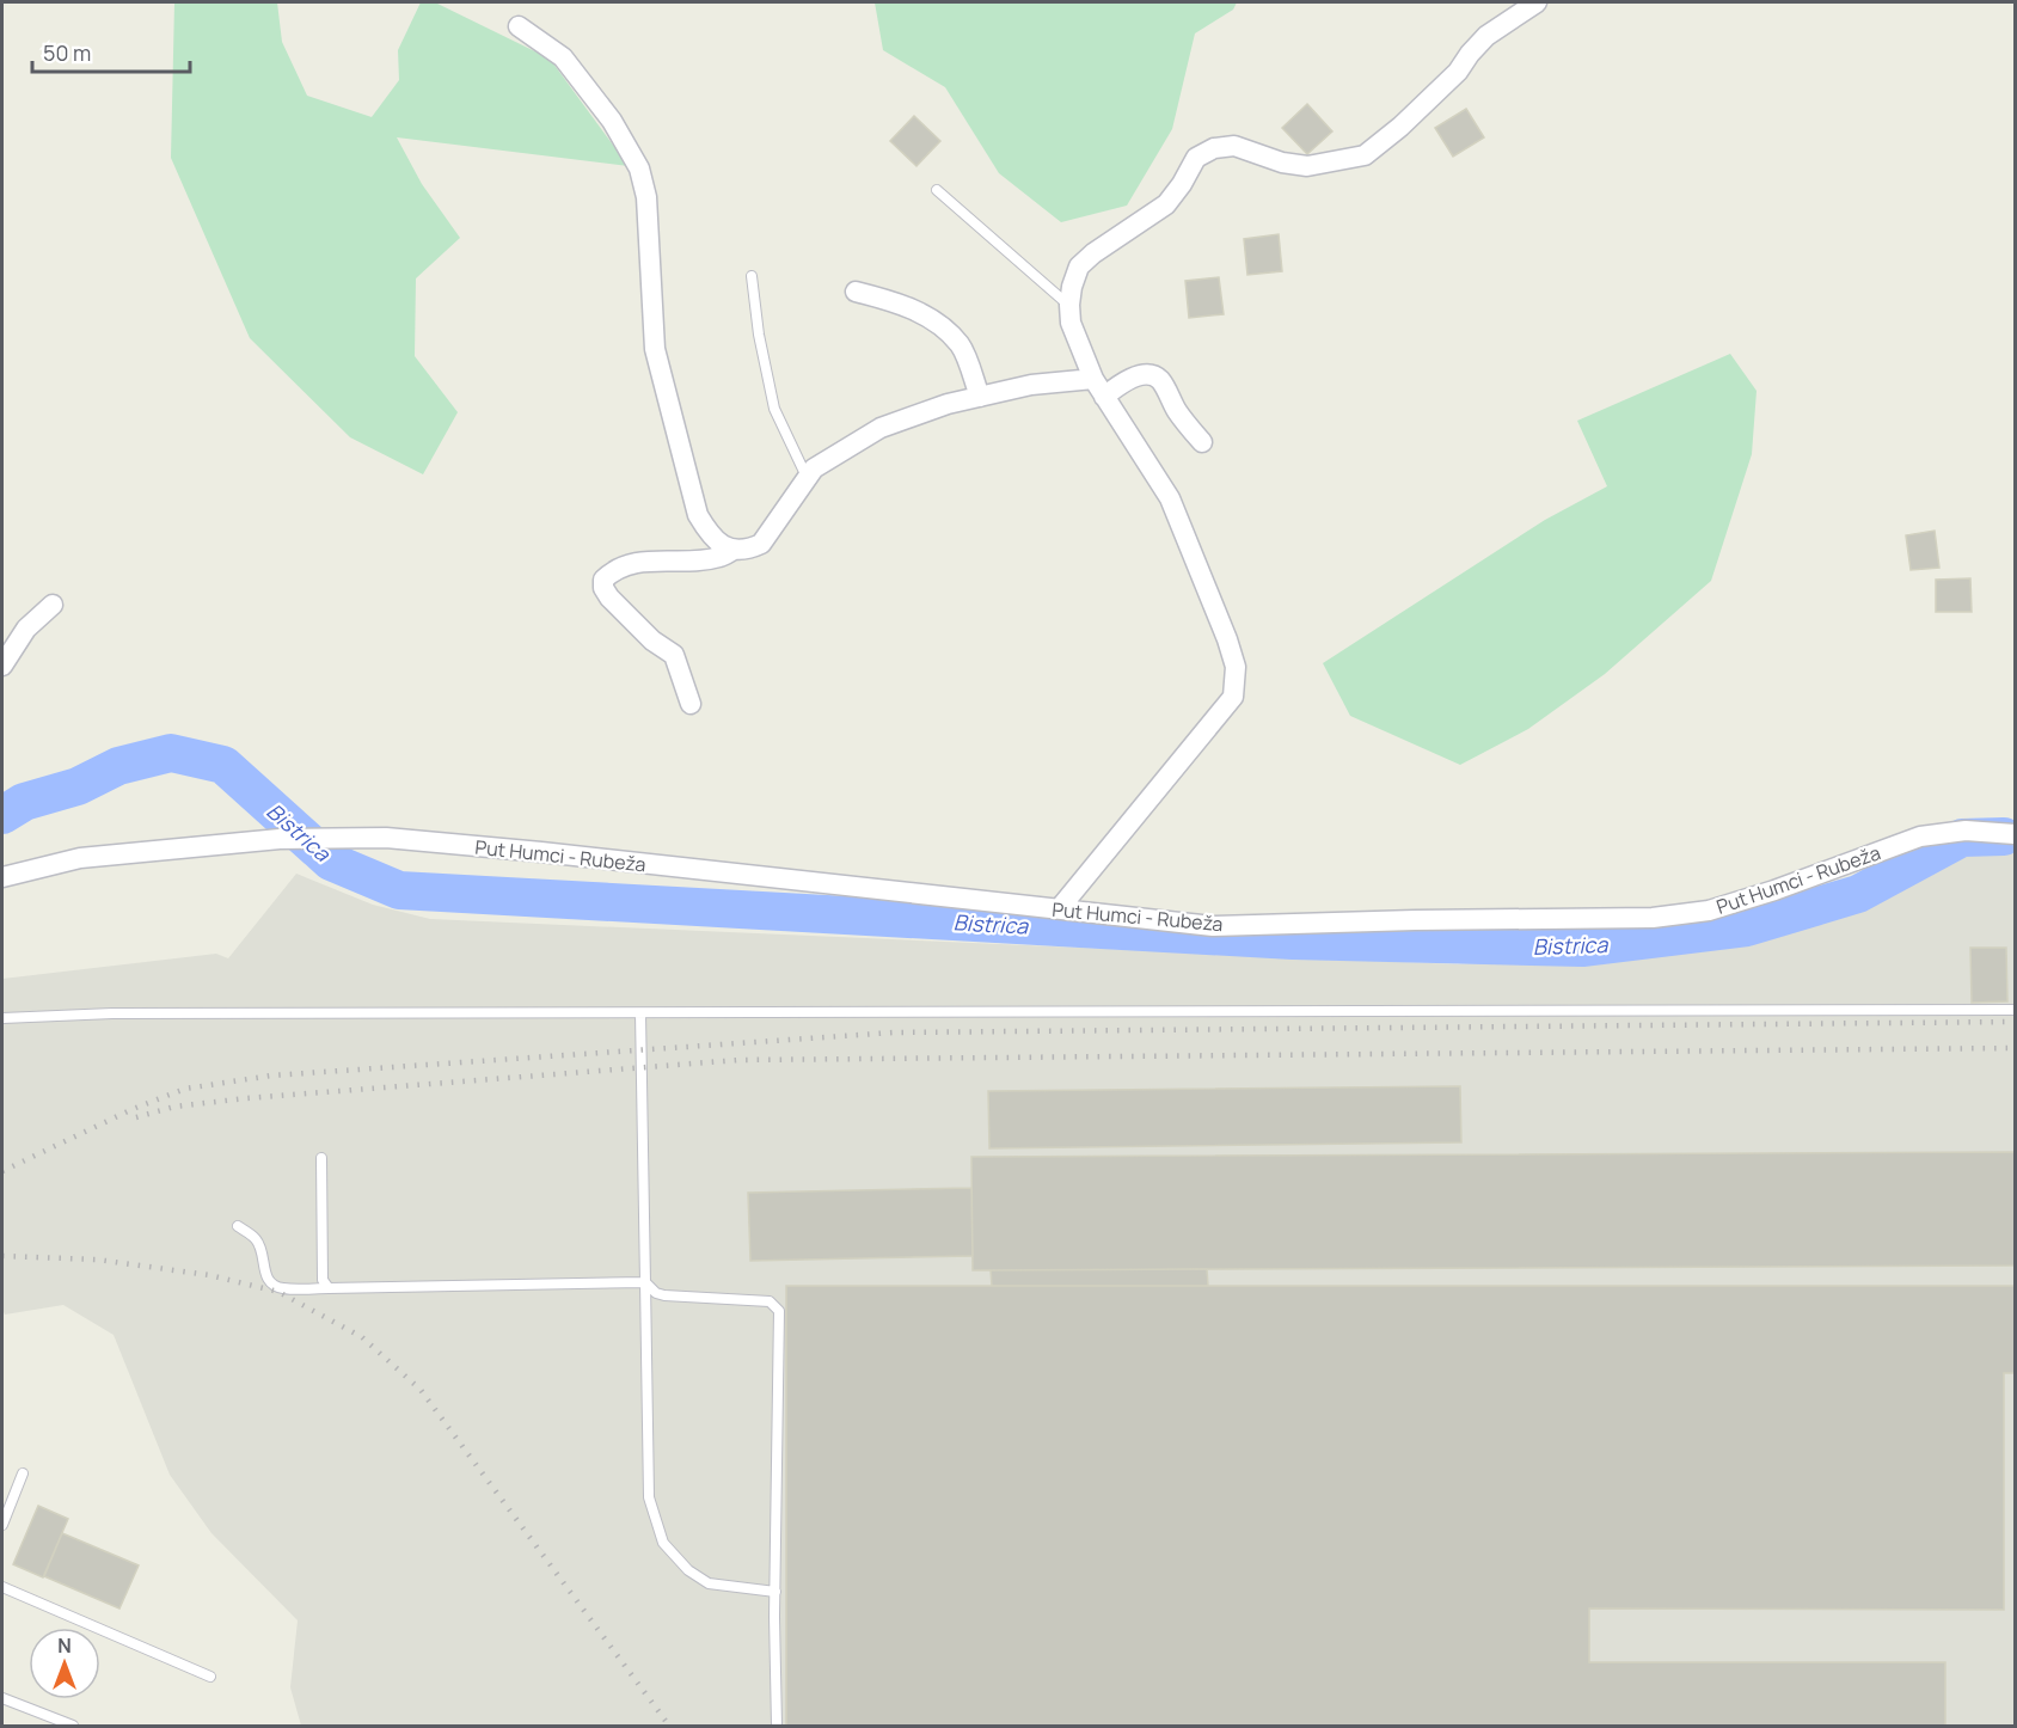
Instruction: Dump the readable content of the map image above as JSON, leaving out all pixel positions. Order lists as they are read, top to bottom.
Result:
{
  "streets": {
    "street": ["Put Humci - Rubeža"]
  },
  "water": ["Bistrica"],
  "scale_bar": "50 m",
  "north": "top"
}
